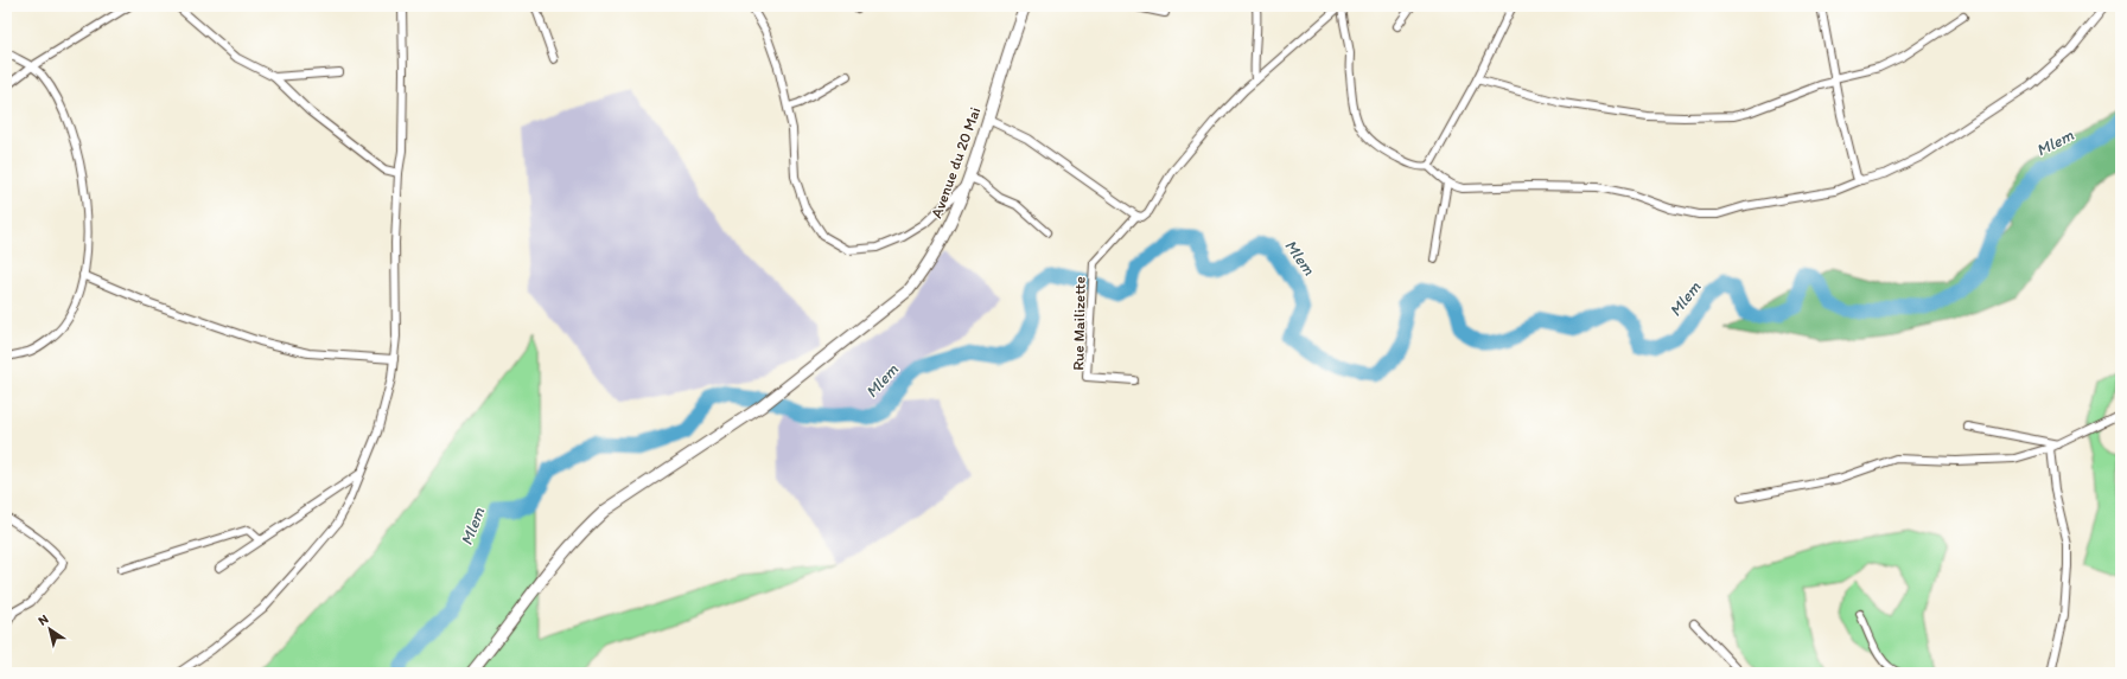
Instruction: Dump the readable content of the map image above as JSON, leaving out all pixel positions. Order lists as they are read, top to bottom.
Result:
{
  "streets": {
    "main road": ["Avenue du 20 Mai"],
    "street": ["Rue Mailizette"]
  },
  "water": ["Mlem"],
  "north": "top left"
}
